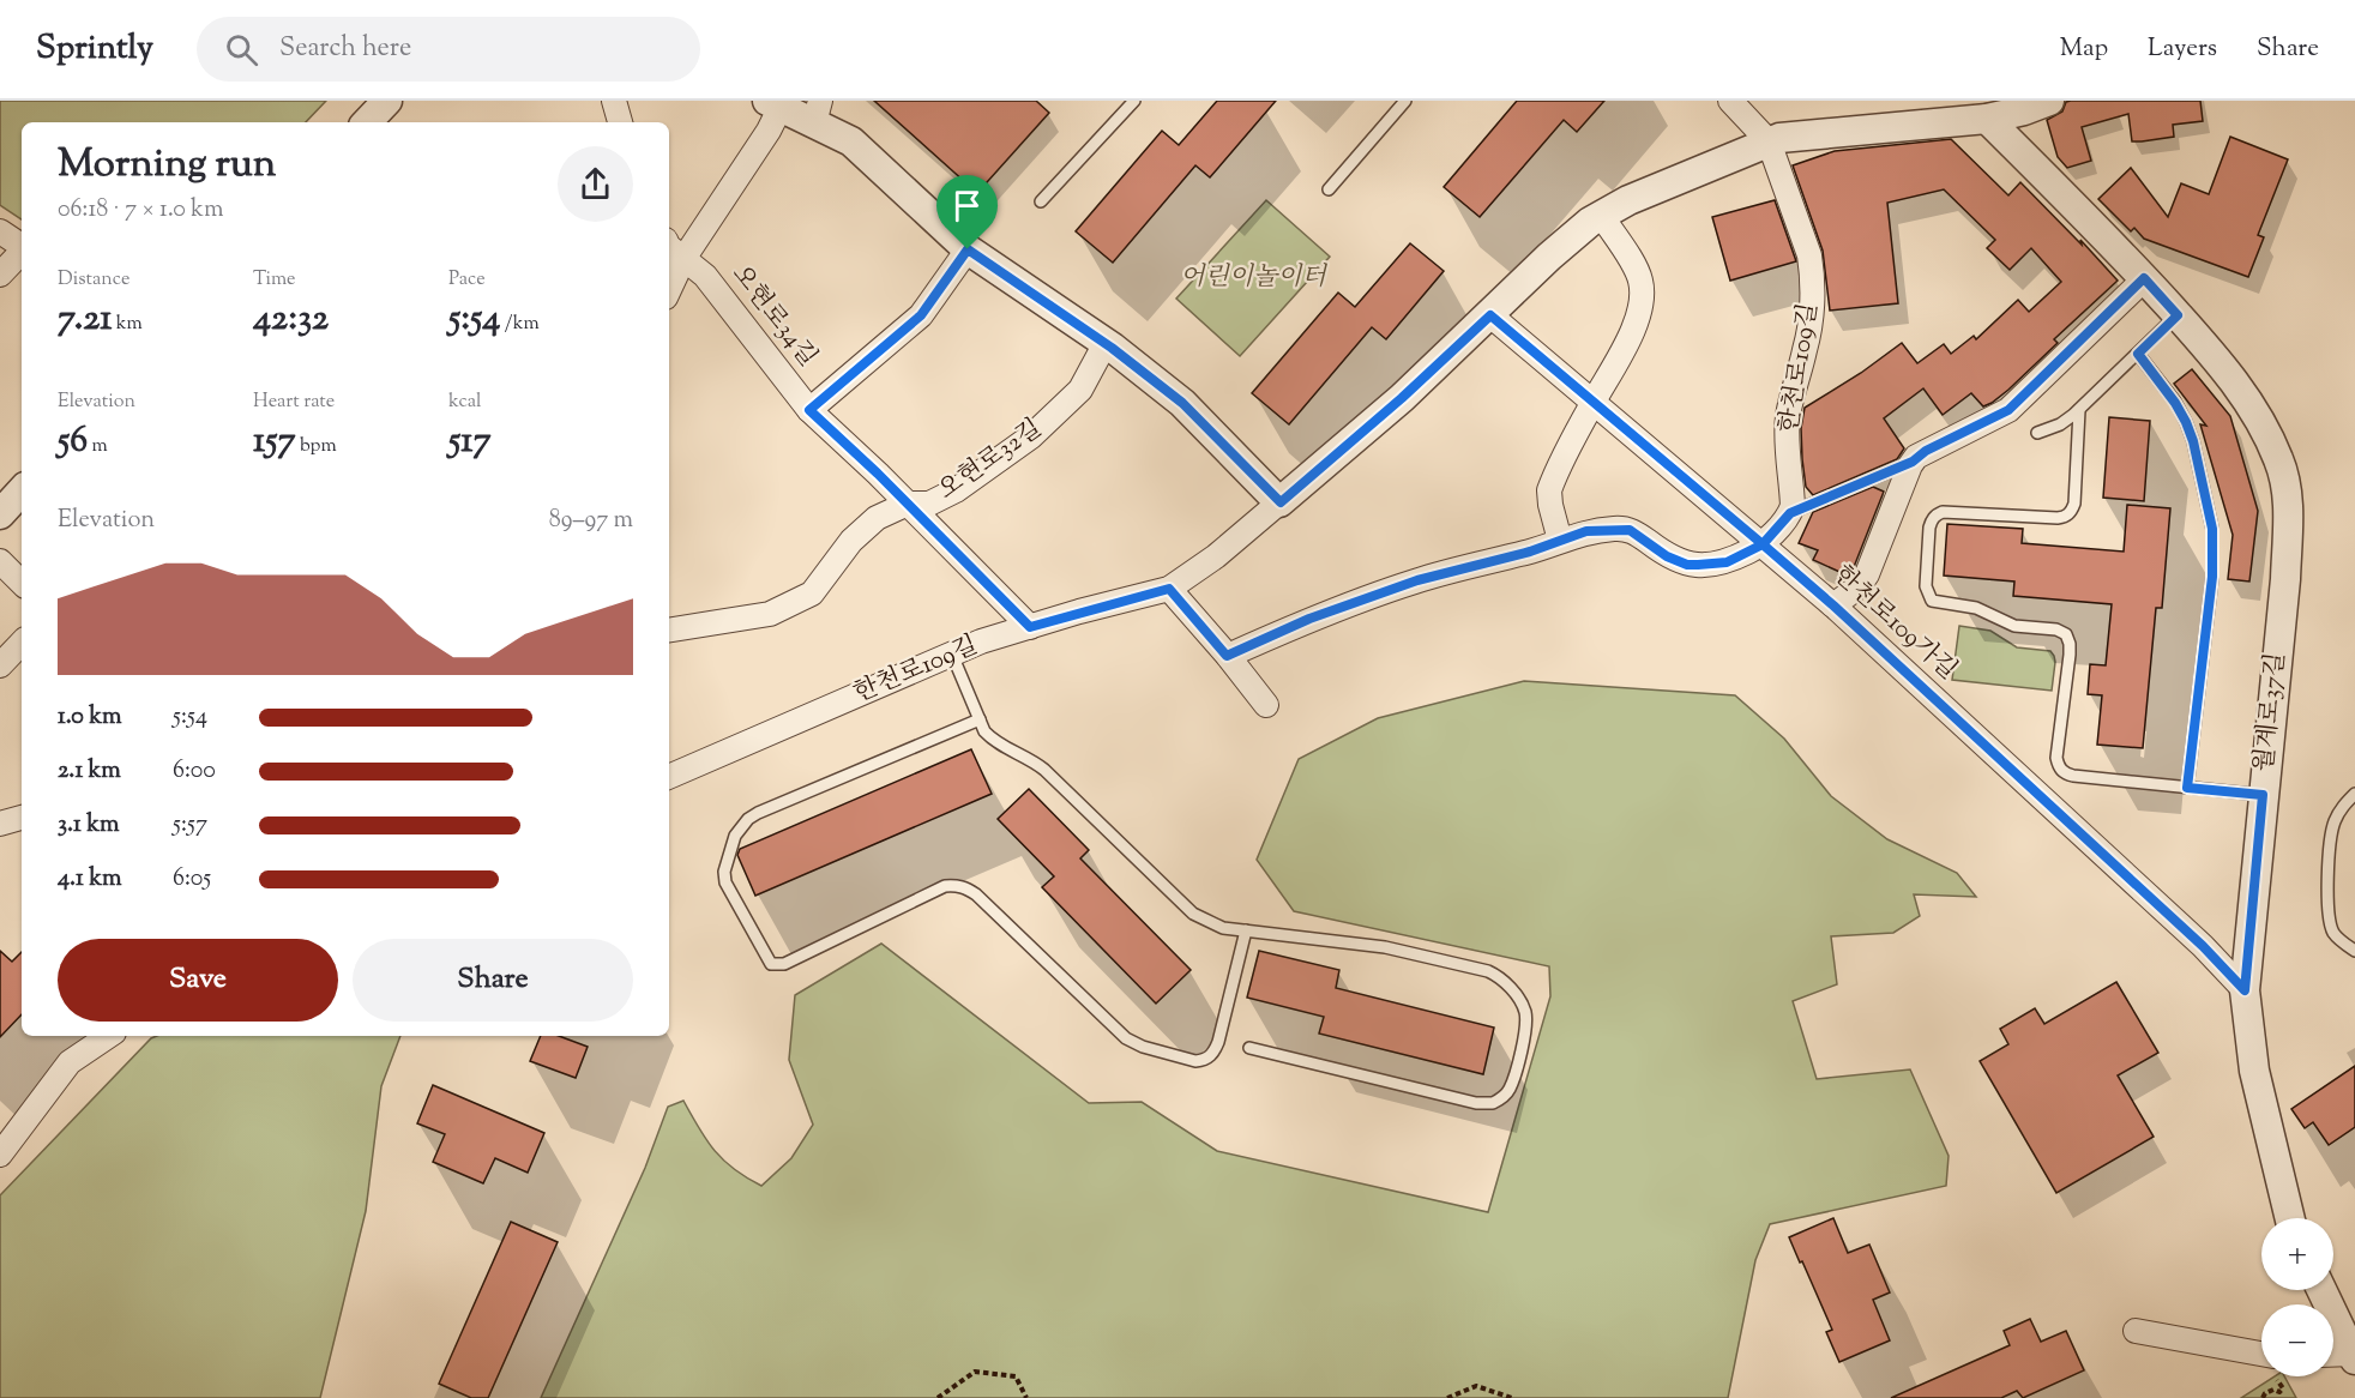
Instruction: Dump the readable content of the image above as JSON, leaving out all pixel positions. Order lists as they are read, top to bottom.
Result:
{
  "streets": {
    "street": [
      "오현로34길",
      "한천로109길",
      "오현로32길",
      "한천로109가길",
      "월계로37길"
    ]
  },
  "crossings": [
    ["오현로34길", "한천로109길"],
    ["오현로34길", "오현로32길"],
    ["한천로109길", "한천로109가길"],
    ["한천로109길", "월계로37길"],
    ["한천로109가길", "월계로37길"]
  ],
  "parks": ["어린이놀이터"],
  "page": {
    "header": "Sprintly",
    "search": "Search here",
    "nav": ["Map", "Layers", "Share"],
    "heading": ["Morning run", "06:18 · 7 × 1.0 km"],
    "stats": [
      ["Distance", "7.21 km"],
      ["Time", "42:32"],
      ["Pace", "5:54 /km"],
      ["Elevation", "56 m"],
      ["Heart rate", "157 bpm"],
      ["kcal", "517"]
    ],
    "chart": ["Elevation", "89–97 m"],
    "list": [
      {
        "name": "1.0 km",
        "note": "5:54"
      },
      {
        "name": "2.1 km",
        "note": "6:00"
      },
      {
        "name": "3.1 km",
        "note": "5:57"
      },
      {
        "name": "4.1 km",
        "note": "6:05"
      }
    ],
    "buttons": ["Save", "Share"],
    "map_buttons": ["+", "−"]
  }
}
